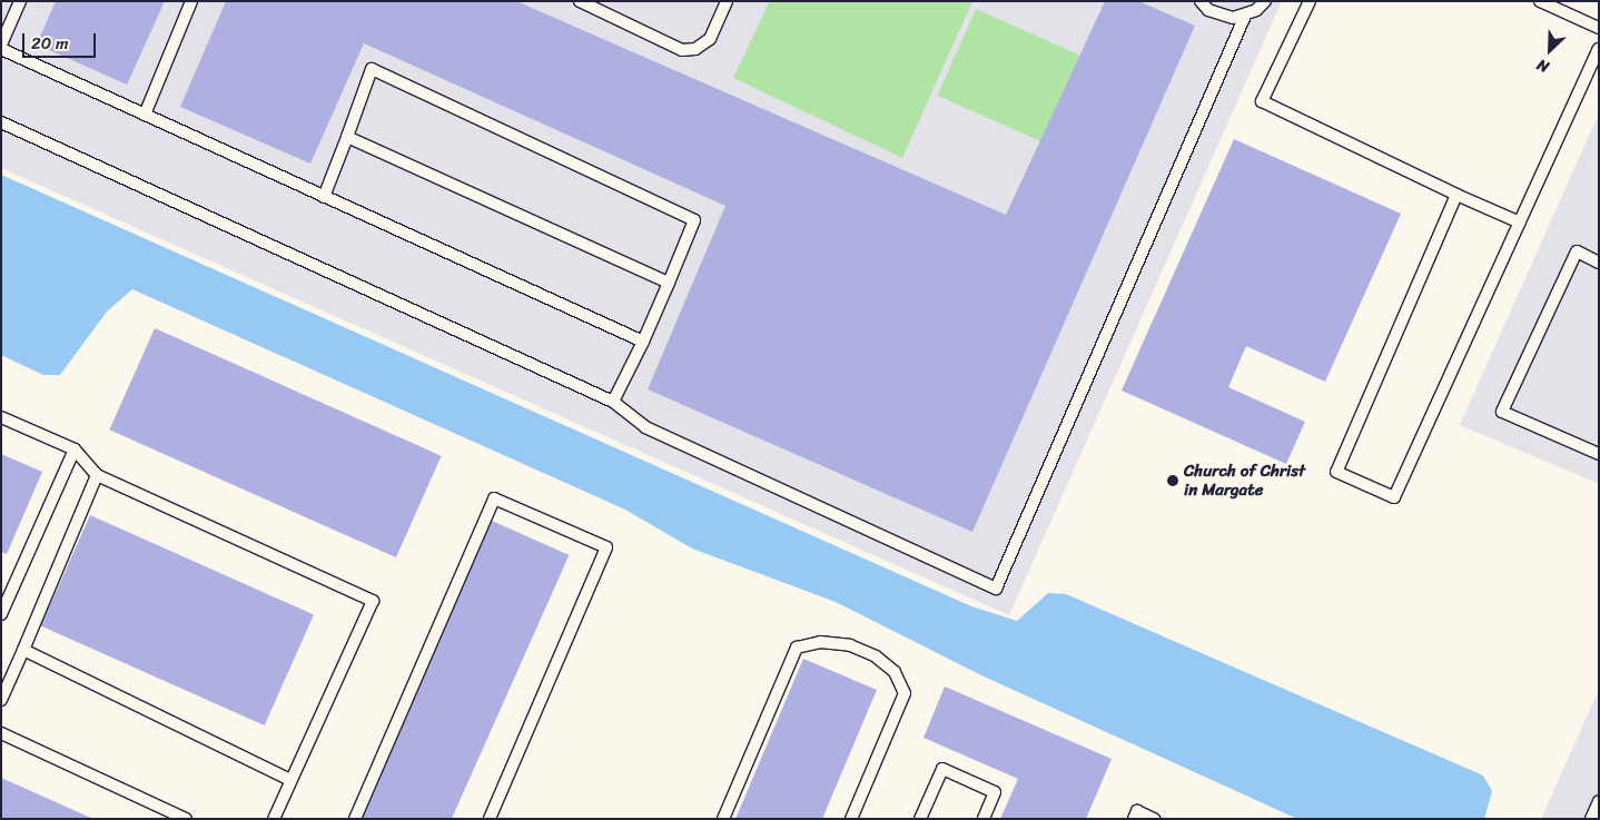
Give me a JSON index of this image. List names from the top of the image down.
{
  "places": ["Church of Christ in Margate"],
  "scale_bar": "20 m",
  "north": "bottom left"
}
